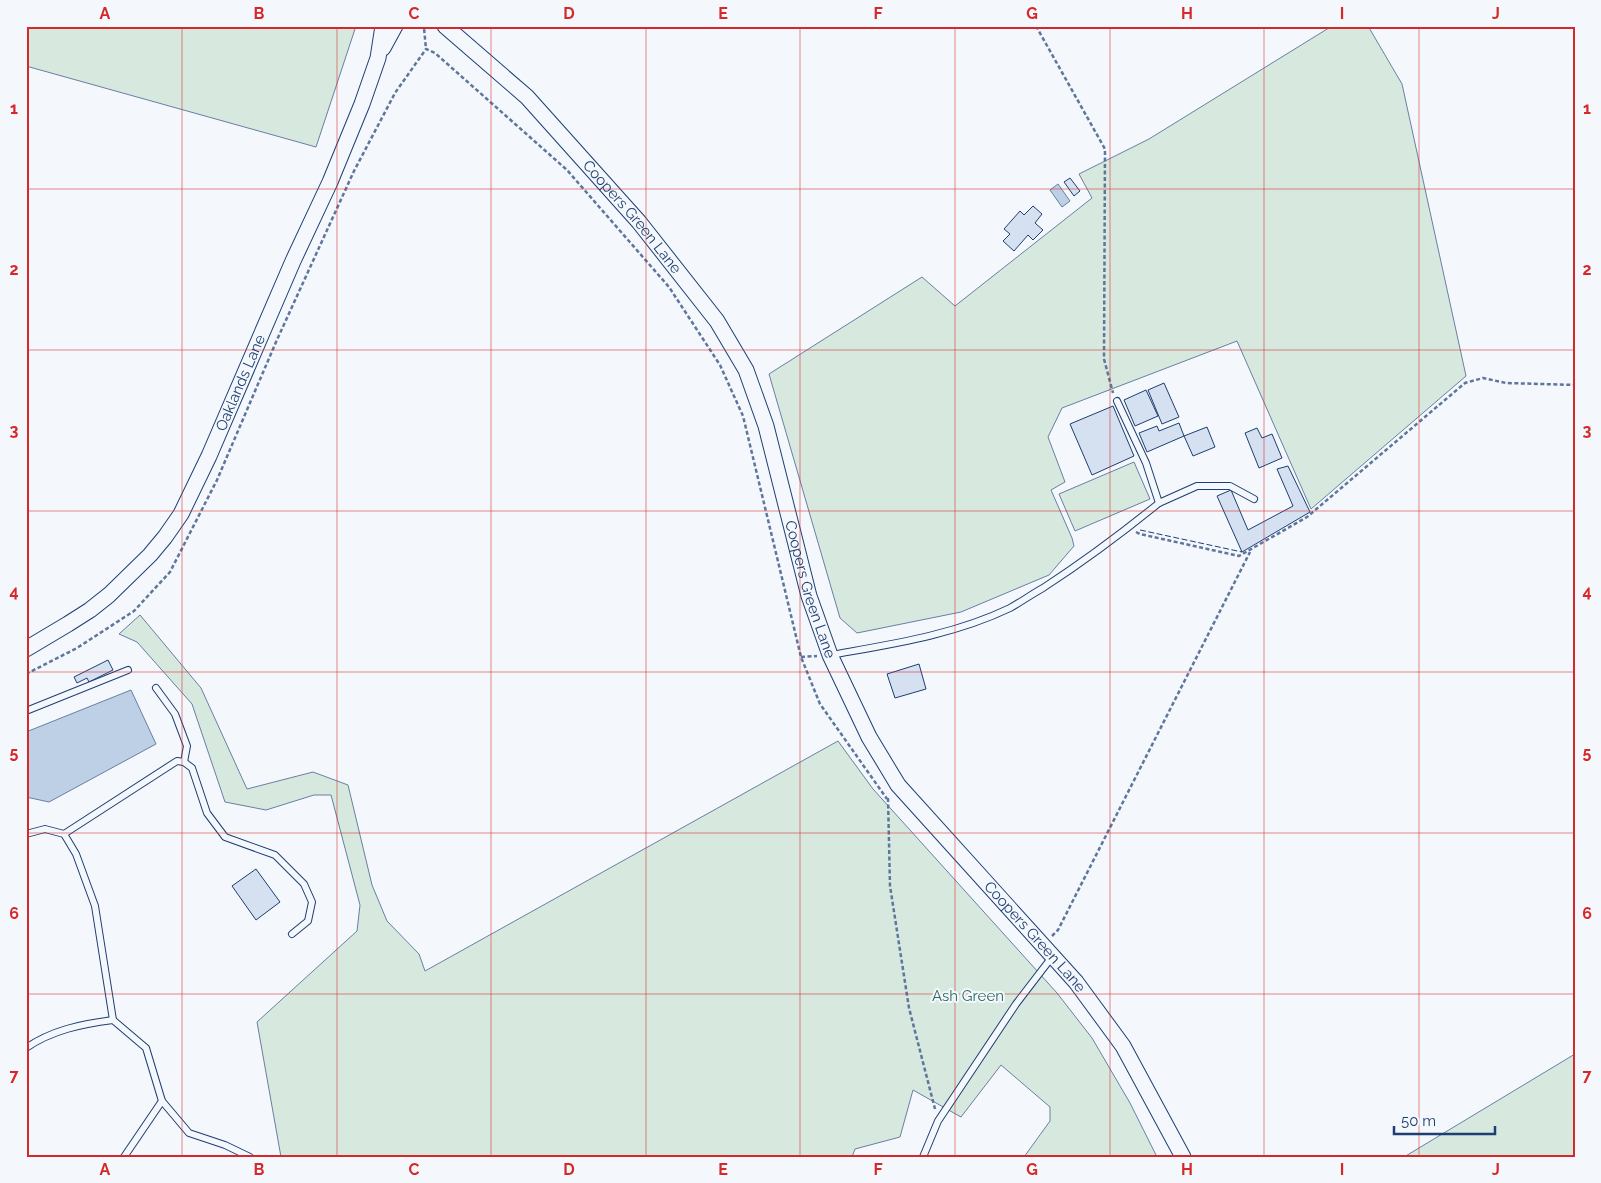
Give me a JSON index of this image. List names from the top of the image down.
{
  "streets": {
    "street": ["Coopers Green Lane", "Oaklands Lane"]
  },
  "parks": ["Ash Green"],
  "scale_bar": "50 m",
  "grid": {
    "columns": [
      "A",
      "B",
      "C",
      "D",
      "E",
      "F",
      "G",
      "H",
      "I",
      "J"
    ],
    "rows": [
      "1",
      "2",
      "3",
      "4",
      "5",
      "6",
      "7"
    ]
  }
}
